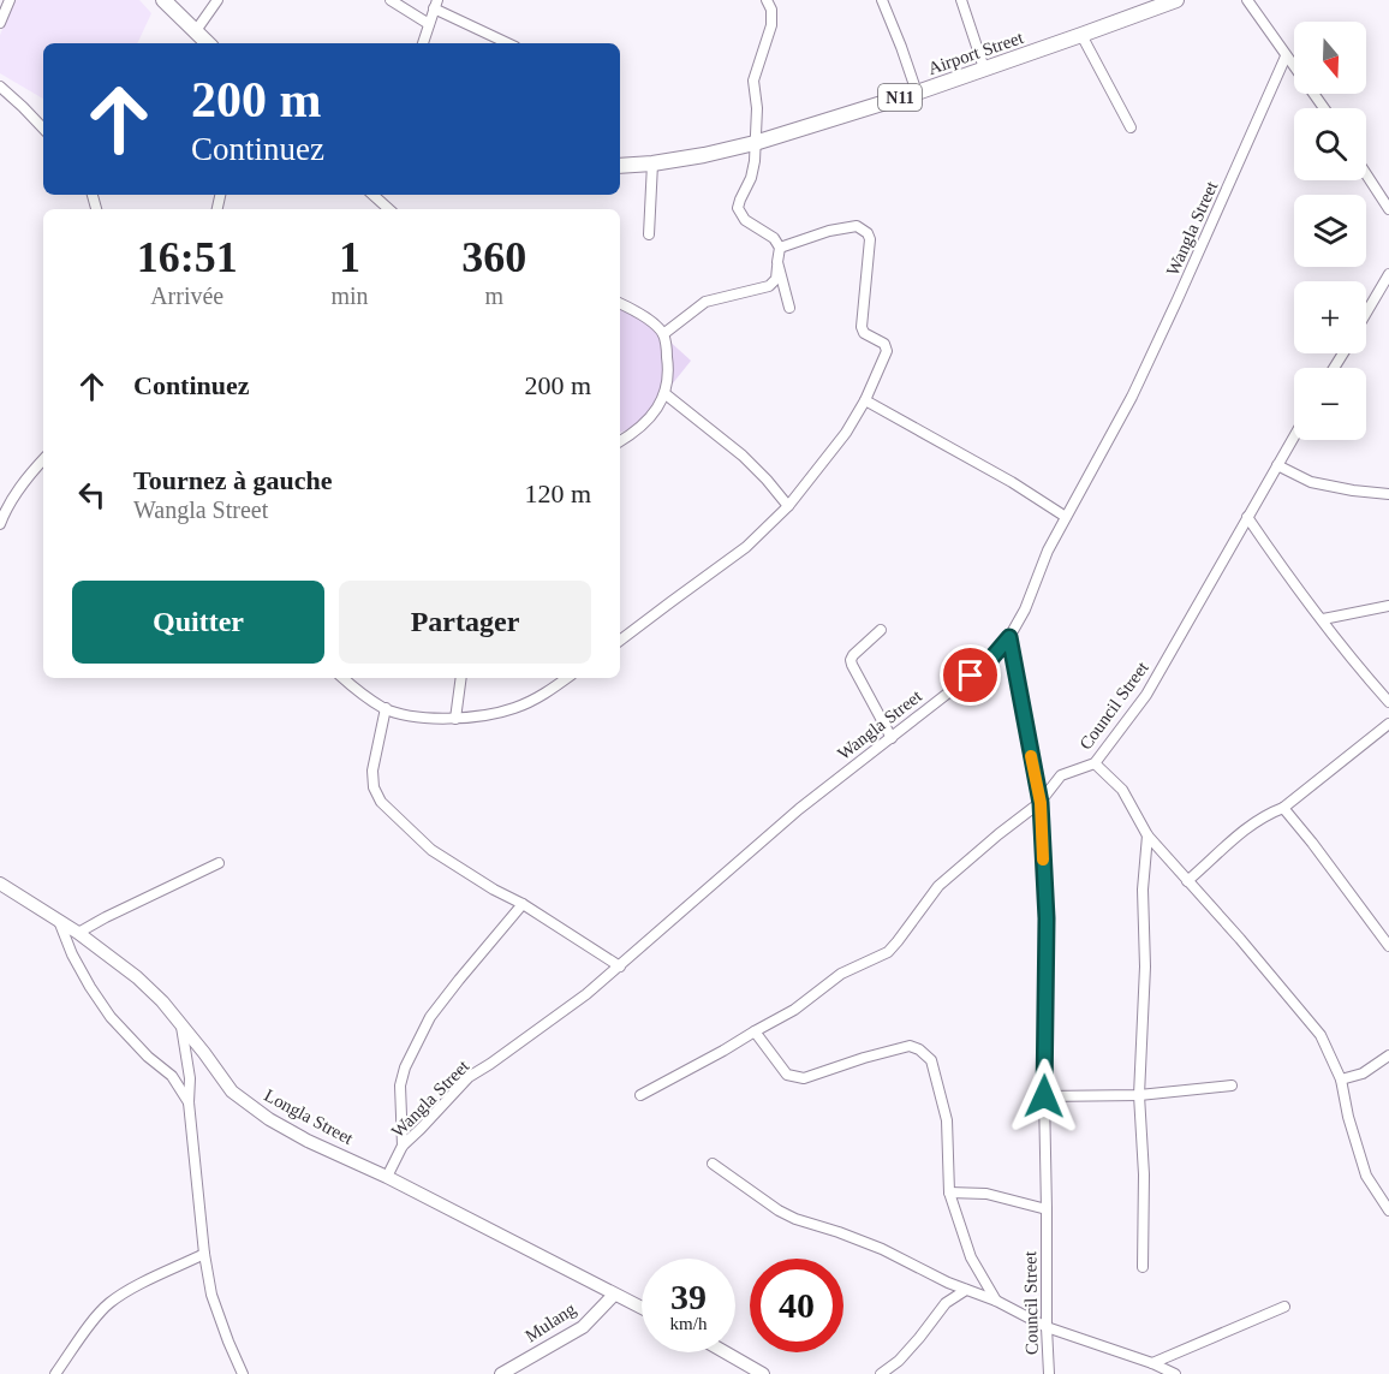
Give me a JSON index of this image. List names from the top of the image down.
{
  "streets": {
    "highway": ["Airport Street", "N11"],
    "main road": ["Longla Street", "Mulang"],
    "street": ["Wangla Street", "Council Street"]
  },
  "crossings": [
    ["Wangla Street", "Longla Street"],
    ["Longla Street", "Mulang"]
  ],
  "north": "bottom",
  "page": {
    "map_buttons": ["+", "−"],
    "turn": ["200 m", "Continuez"],
    "eta": [
      "16:51",
      "Arrivée",
      "1",
      "min",
      "360",
      "m"
    ],
    "list": [
      {
        "name": "Continuez",
        "value": "200 m"
      },
      {
        "name": "Tournez à gauche",
        "note": "Wangla Street",
        "value": "120 m"
      }
    ],
    "buttons": ["Quitter", "Partager"],
    "speed": "39 km/h",
    "limit": "40"
  }
}
